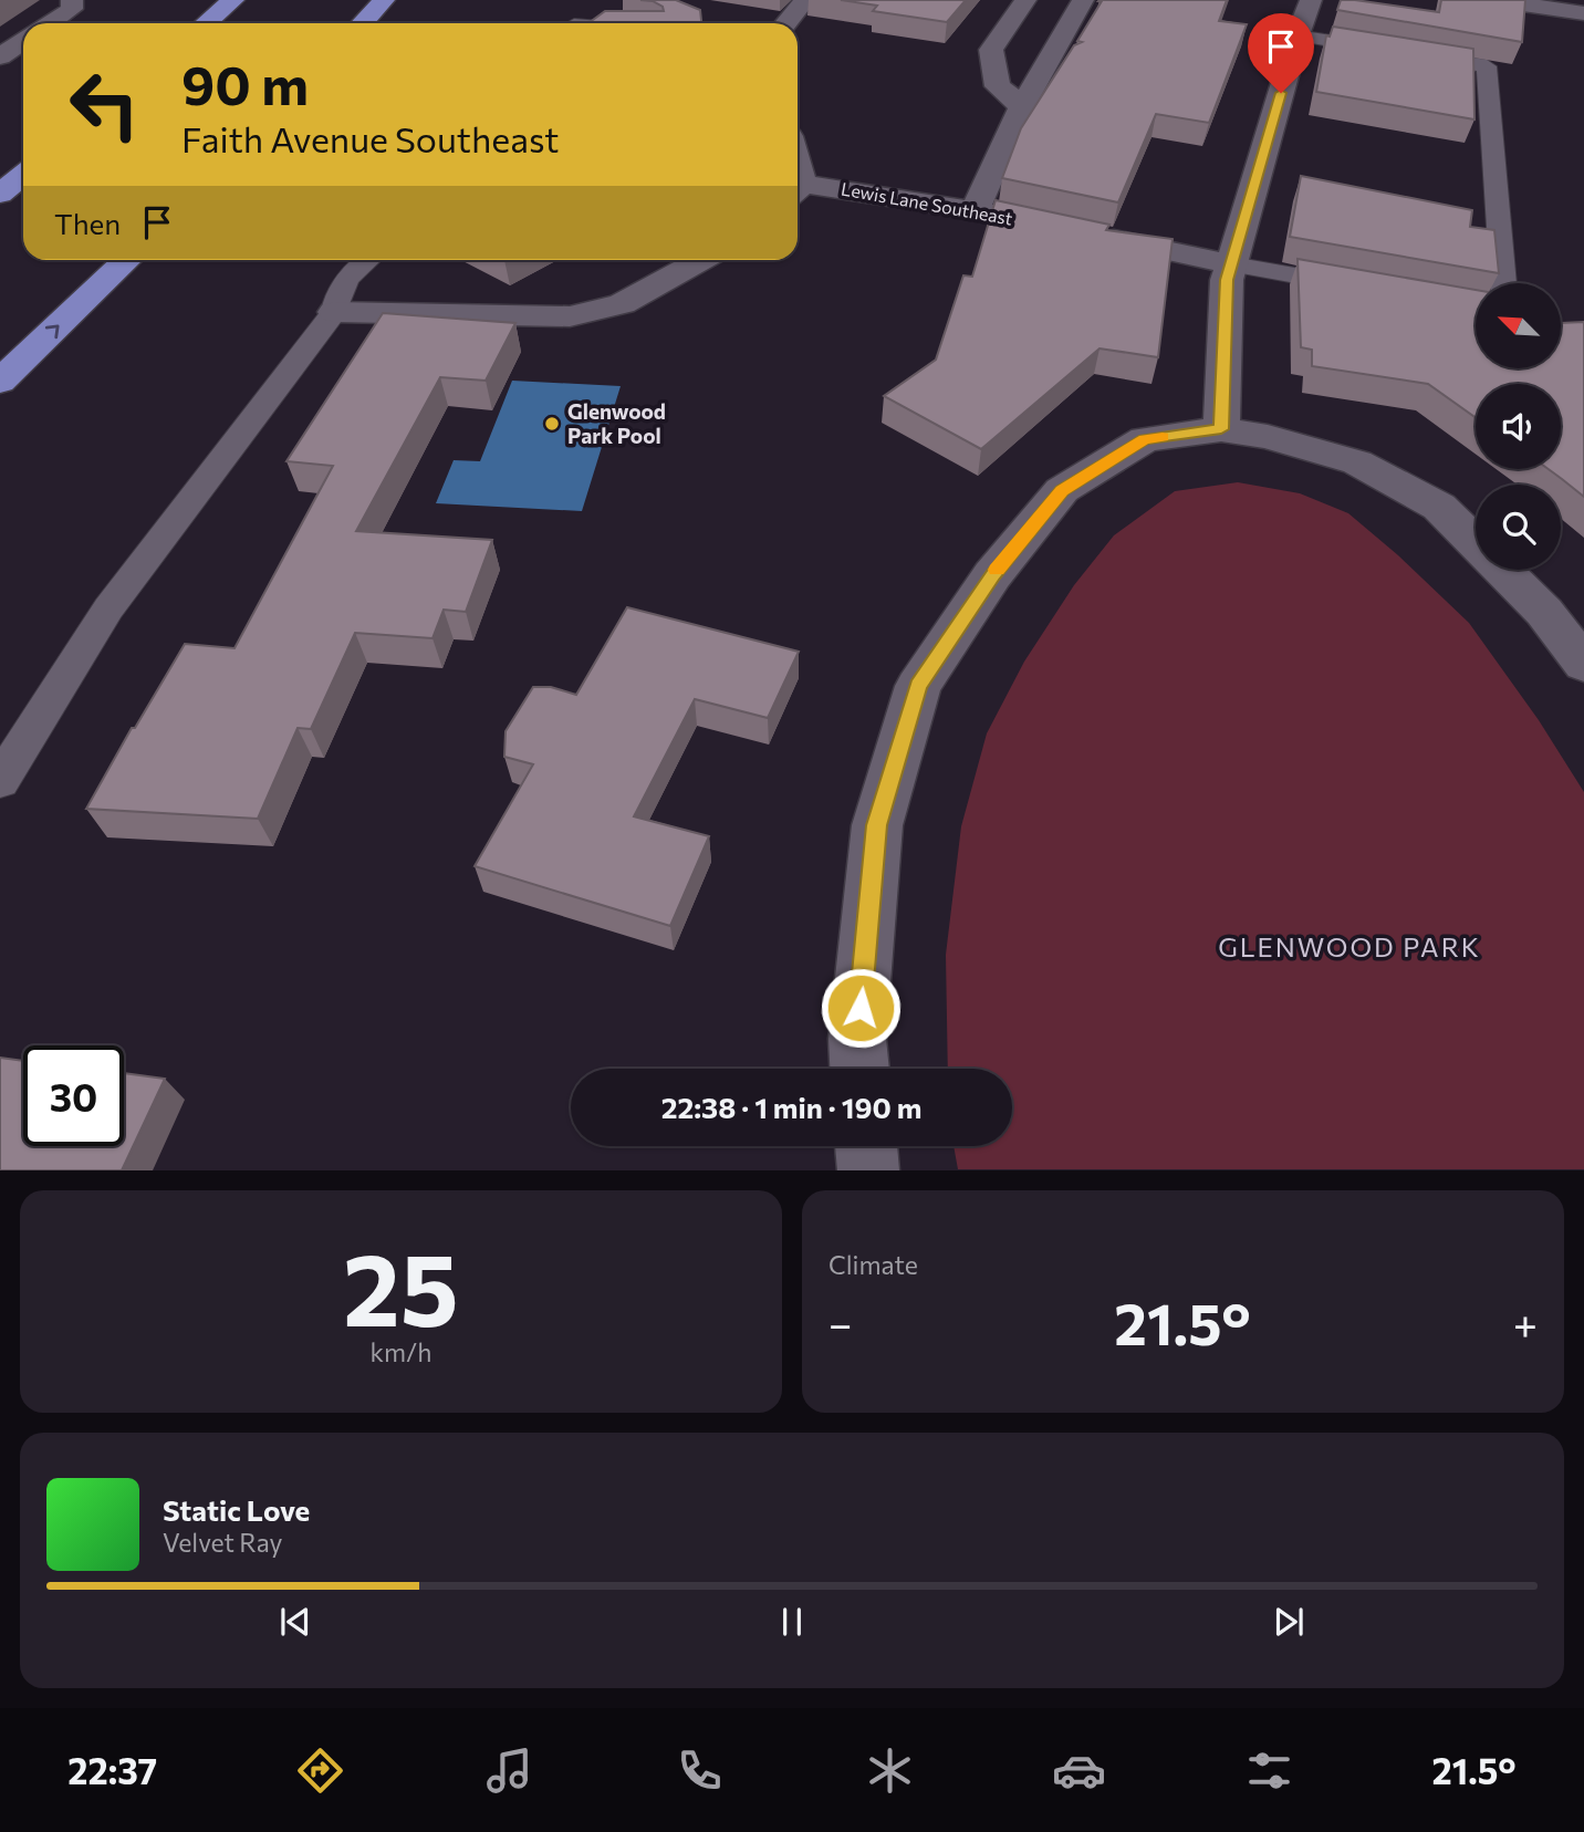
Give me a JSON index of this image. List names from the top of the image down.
{
  "streets": {
    "street": ["Lewis Lane Southeast"]
  },
  "districts": ["GLENWOOD PARK"],
  "places": ["Glenwood Park Pool"],
  "north": "top left",
  "page": {
    "turn": ["90 m", "Faith Avenue Southeast"],
    "then": "Then",
    "limit": "30",
    "trip": "22:38 · 1 min · 190 m",
    "tile": [
      ["25", "km/h"],
      "Climate"
    ],
    "heat": ["−", "21.5°", "+"],
    "song": ["Static Love", "Velvet Ray"],
    "tabs": ["22:37", "21.5°"]
  }
}
